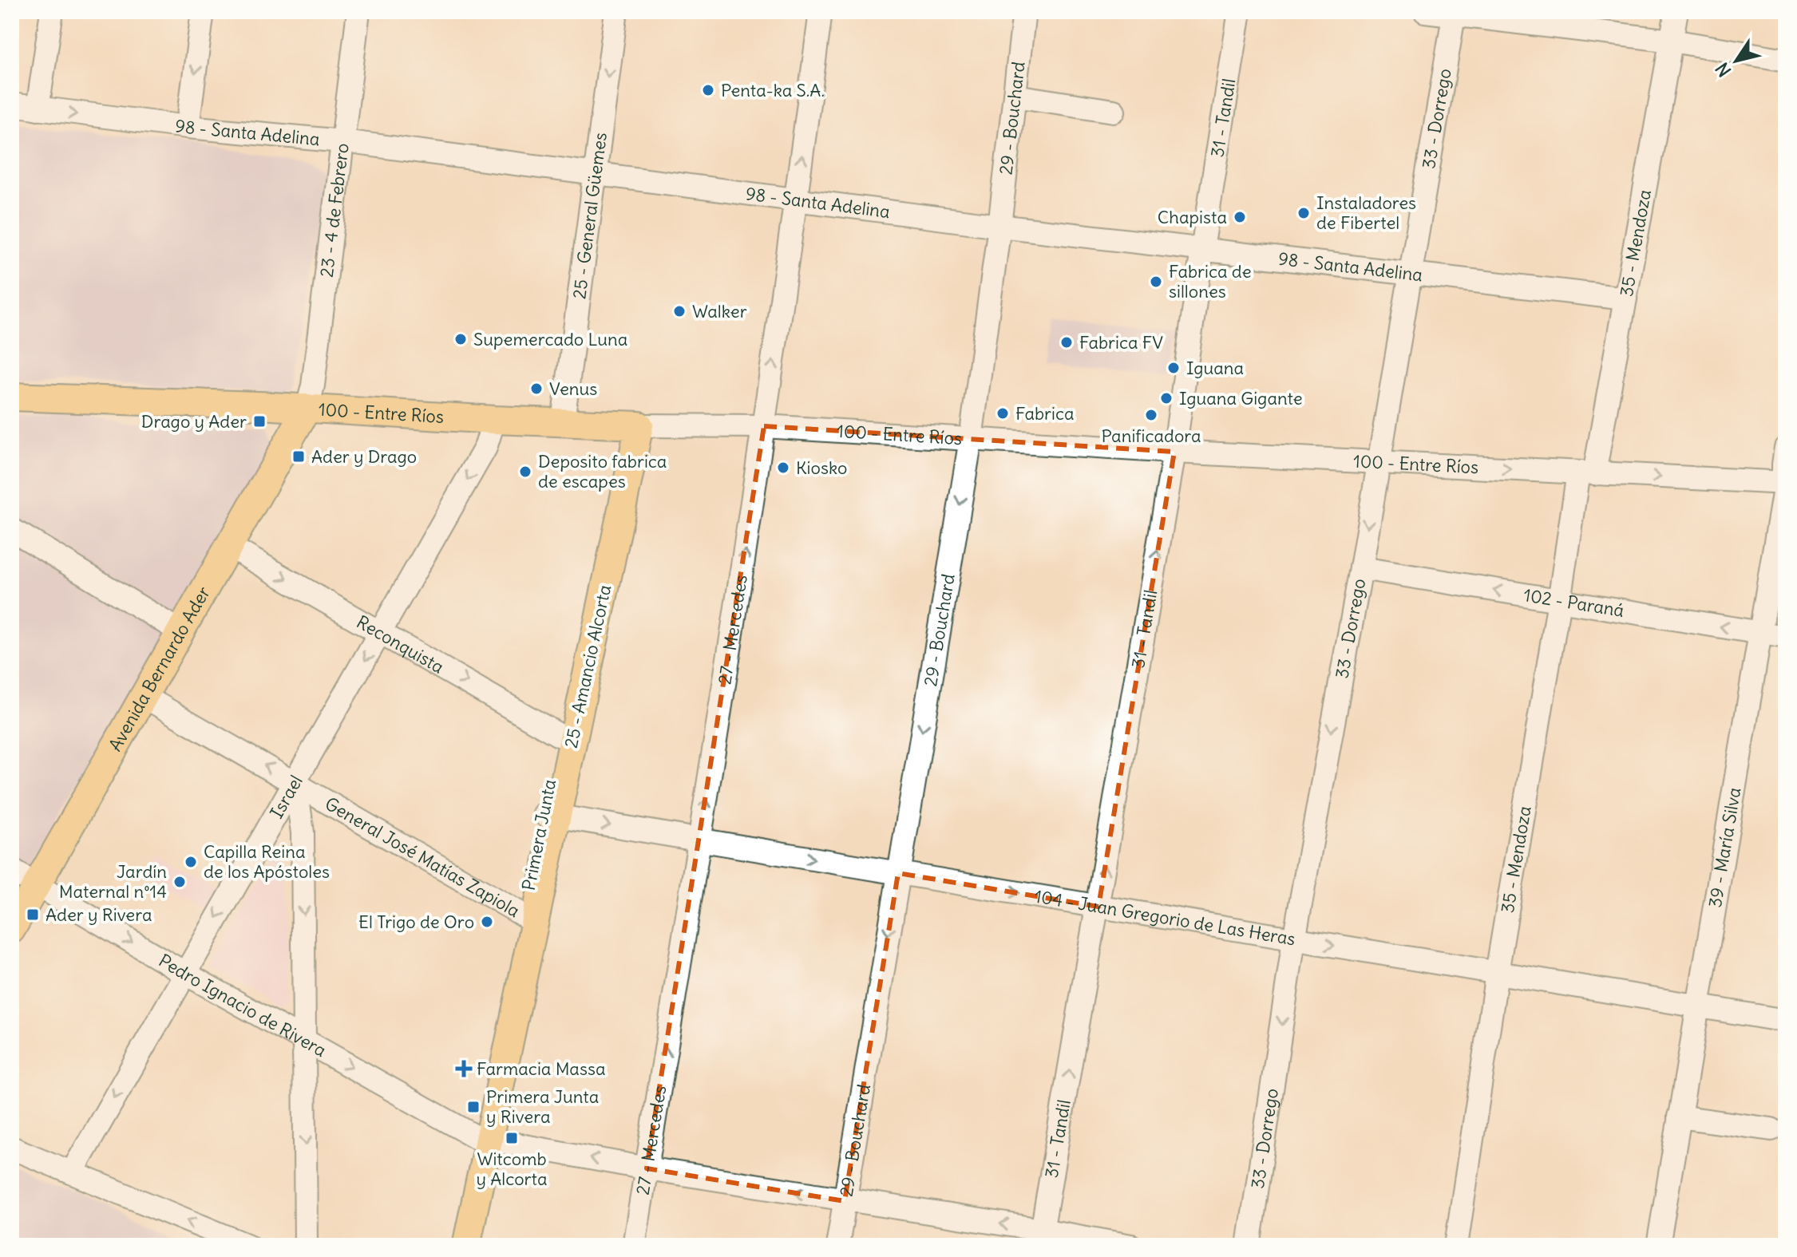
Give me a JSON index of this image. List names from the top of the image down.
{
  "streets": {
    "main road": ["100 - Entre Ríos", "Avenida Bernardo Ader", "Primera Junta"],
    "street": [
      "29 - Bouchard",
      "31 - Tandil",
      "33 - Dorrego",
      "98 - Santa Adelina",
      "23 - 4 de Febrero",
      "25 - General Güemes",
      "35 - Mendoza",
      "102 - Paraná",
      "27 - Mercedes",
      "Reconquista",
      "Israel",
      "39 - María Silva",
      "General José Matías Zapiola",
      "104 - Juan Gregorio de Las Heras",
      "Pedro Ignacio de Rivera"
    ]
  },
  "crossings": [
    ["29 - Bouchard", "98 - Santa Adelina"],
    ["29 - Bouchard", "100 - Entre Ríos"],
    ["29 - Bouchard", "104 - Juan Gregorio de Las Heras"],
    ["29 - Bouchard", "Pedro Ignacio de Rivera"],
    ["31 - Tandil", "98 - Santa Adelina"],
    ["31 - Tandil", "100 - Entre Ríos"],
    ["31 - Tandil", "104 - Juan Gregorio de Las Heras"],
    ["31 - Tandil", "Pedro Ignacio de Rivera"],
    ["33 - Dorrego", "98 - Santa Adelina"],
    ["33 - Dorrego", "100 - Entre Ríos"],
    ["33 - Dorrego", "102 - Paraná"],
    ["33 - Dorrego", "104 - Juan Gregorio de Las Heras"],
    ["98 - Santa Adelina", "23 - 4 de Febrero"],
    ["98 - Santa Adelina", "25 - General Güemes"],
    ["98 - Santa Adelina", "35 - Mendoza"],
    ["98 - Santa Adelina", "27 - Mercedes"],
    ["23 - 4 de Febrero", "100 - Entre Ríos"],
    ["23 - 4 de Febrero", "Avenida Bernardo Ader"],
    ["25 - General Güemes", "100 - Entre Ríos"],
    ["35 - Mendoza", "100 - Entre Ríos"],
    ["35 - Mendoza", "102 - Paraná"],
    ["35 - Mendoza", "104 - Juan Gregorio de Las Heras"],
    ["100 - Entre Ríos", "27 - Mercedes"],
    ["100 - Entre Ríos", "Avenida Bernardo Ader"],
    ["100 - Entre Ríos", "Israel"],
    ["100 - Entre Ríos", "Primera Junta"],
    ["100 - Entre Ríos", "39 - María Silva"],
    ["102 - Paraná", "39 - María Silva"],
    ["27 - Mercedes", "104 - Juan Gregorio de Las Heras"],
    ["27 - Mercedes", "Pedro Ignacio de Rivera"],
    ["Reconquista", "Avenida Bernardo Ader"],
    ["Reconquista", "Israel"],
    ["Reconquista", "Primera Junta"],
    ["Avenida Bernardo Ader", "General José Matías Zapiola"],
    ["Avenida Bernardo Ader", "Pedro Ignacio de Rivera"],
    ["Israel", "General José Matías Zapiola"],
    ["Israel", "Pedro Ignacio de Rivera"],
    ["Primera Junta", "General José Matías Zapiola"],
    ["Primera Junta", "104 - Juan Gregorio de Las Heras"],
    ["Primera Junta", "Pedro Ignacio de Rivera"],
    ["39 - María Silva", "104 - Juan Gregorio de Las Heras"]
  ],
  "one_way": [
    "29 - Bouchard",
    "31 - Tandil",
    "33 - Dorrego",
    "25 - General Güemes",
    "102 - Paraná",
    "27 - Mercedes",
    "Reconquista",
    "Israel",
    "General José Matías Zapiola",
    "104 - Juan Gregorio de Las Heras"
  ],
  "places": {
    "other": [
      "Penta-ka S.A.",
      "Instaladores de Fibertel",
      "Chapista",
      "Fabrica de sillones",
      "Walker",
      "Supemercado Luna",
      "Fabrica FV",
      "Iguana",
      "Venus",
      "Iguana Gigante",
      "Fabrica",
      "Panificadora",
      "Kiosko",
      "Deposito fabrica de escapes",
      "Capilla Reina de los Apóstoles",
      "Jardín Maternal n°14",
      "El Trigo de Oro"
    ],
    "transit": [
      "Drago y Ader",
      "Ader y Drago",
      "Ader y Rivera",
      "Primera Junta y Rivera",
      "Witcomb y Alcorta"
    ],
    "health": ["Farmacia Massa"]
  },
  "north": "bottom left"
}
